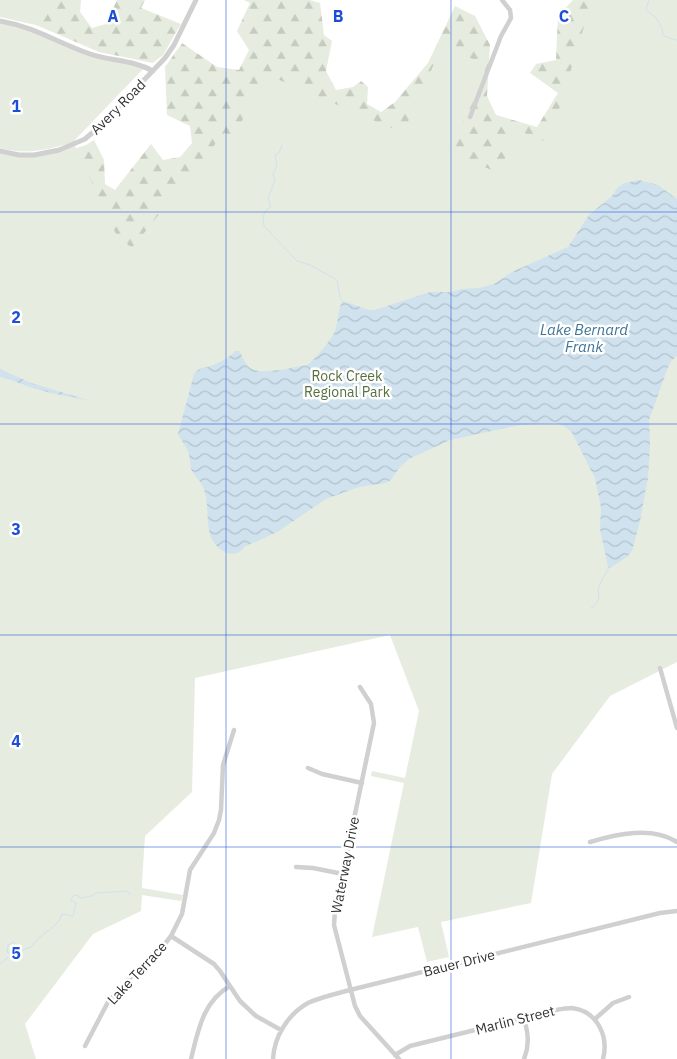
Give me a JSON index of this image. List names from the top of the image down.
{
  "streets": {
    "street": [
      "Avery Road",
      "Waterway Drive",
      "Bauer Drive",
      "Lake Terrace",
      "Marlin Street"
    ]
  },
  "crossings": [
    ["Waterway Drive", "Bauer Drive"],
    ["Waterway Drive", "Marlin Street"]
  ],
  "water": ["Lake Bernard Frank"],
  "parks": ["Rock Creek Regional Park"],
  "grid": {
    "columns": ["A", "B", "C"],
    "rows": [
      "1",
      "2",
      "3",
      "4",
      "5"
    ]
  }
}
